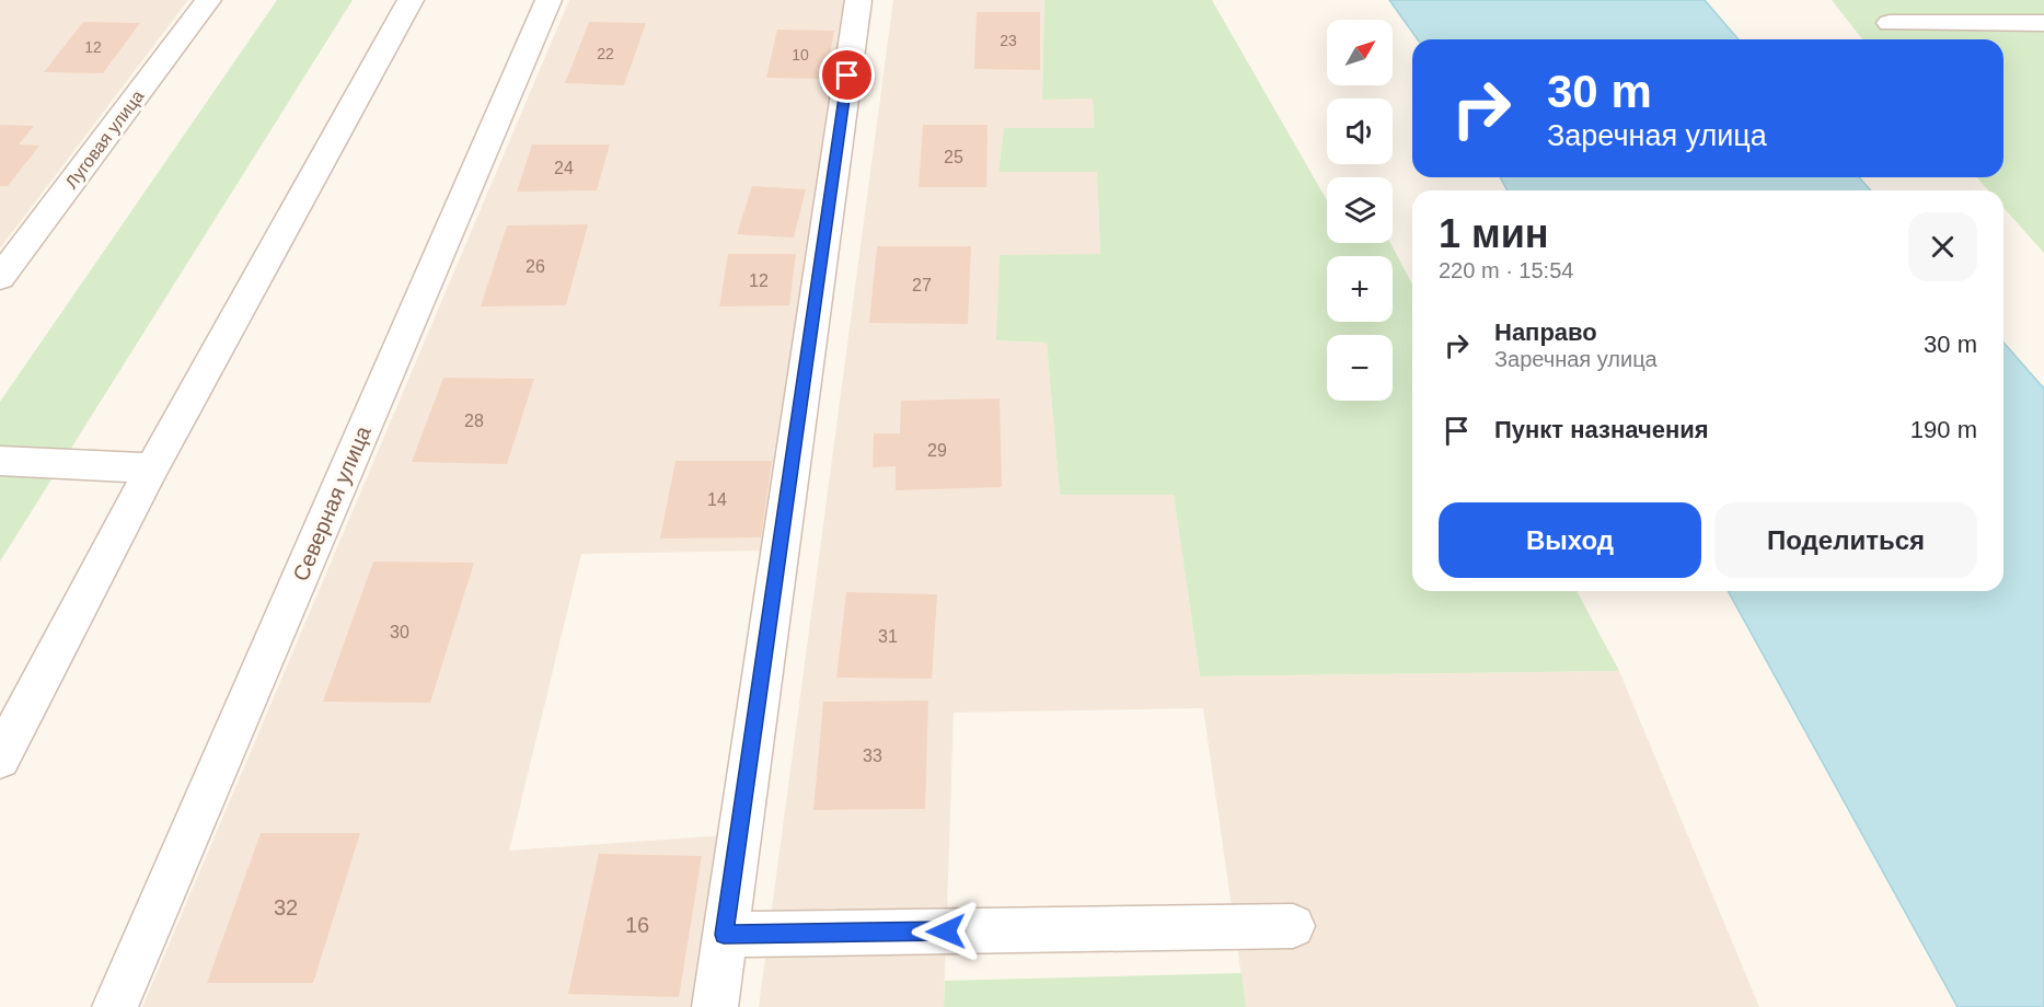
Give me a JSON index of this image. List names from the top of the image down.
{
  "streets": {
    "street": ["Луговая улица", "Северная улица"]
  },
  "house_numbers": [
    "23",
    "12",
    "22",
    "10",
    "25",
    "24",
    "26",
    "12",
    "27",
    "28",
    "29",
    "14",
    "30",
    "31",
    "33",
    "32",
    "16"
  ],
  "north": "top right",
  "page": {
    "map_buttons": ["+", "−"],
    "turn": ["30 m", "Заречная улица"],
    "heading": ["1 мин", "220 m · 15:54"],
    "list": [
      {
        "name": "Направо",
        "note": "Заречная улица",
        "value": "30 m"
      },
      {
        "name": "Пункт назначения",
        "value": "190 m"
      }
    ],
    "buttons": ["Выход", "Поделиться"]
  }
}
